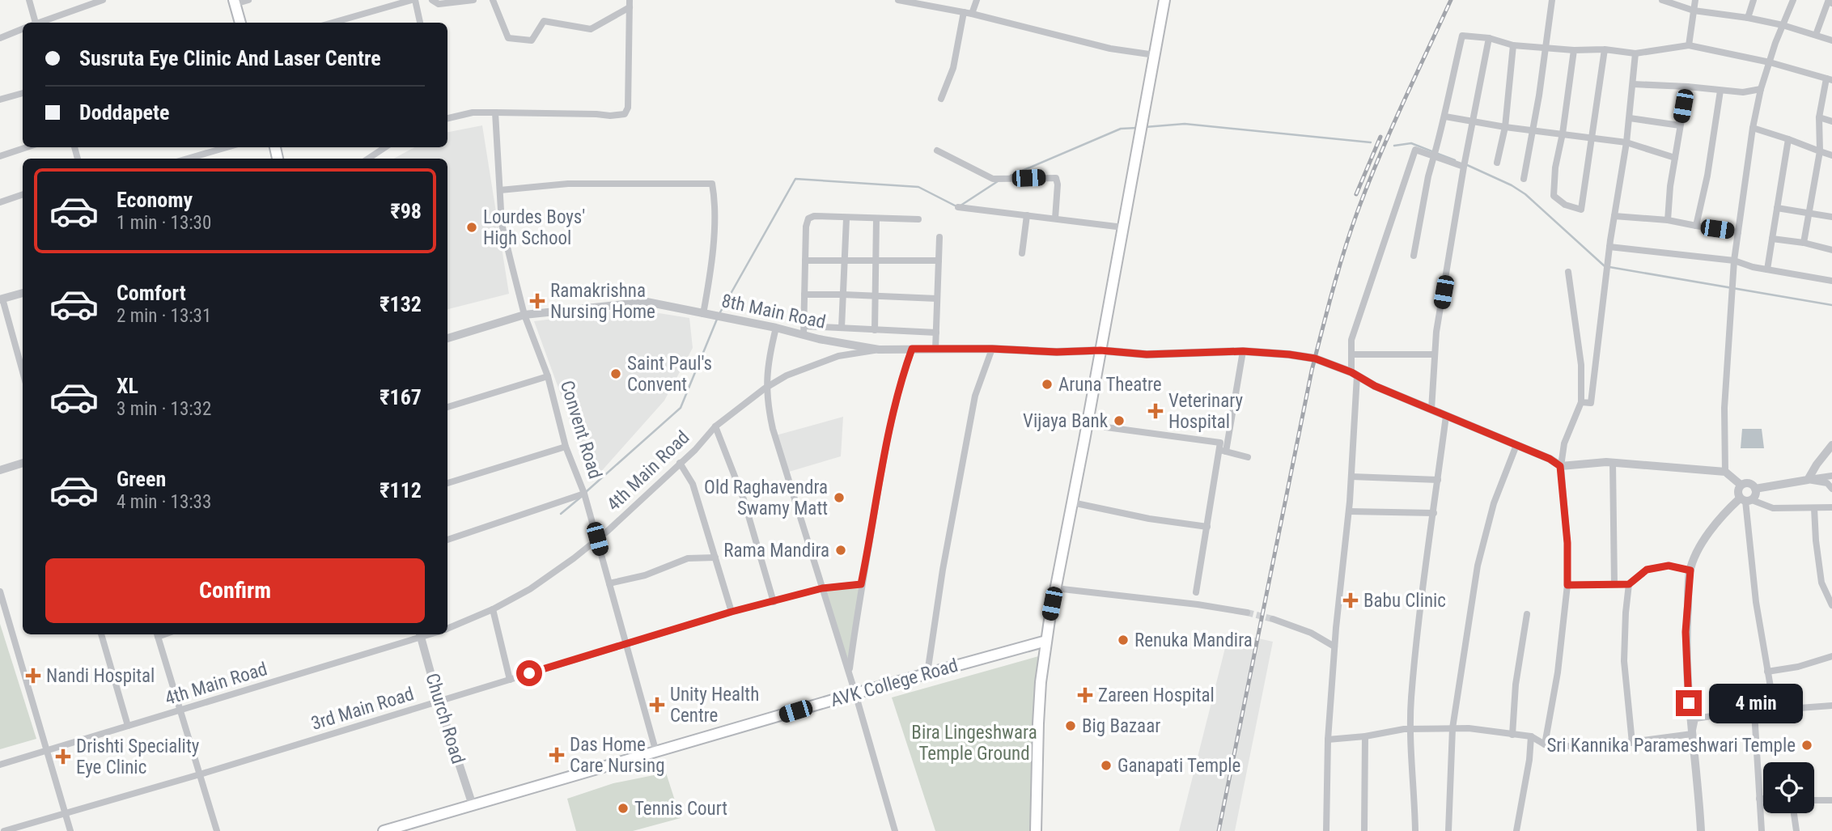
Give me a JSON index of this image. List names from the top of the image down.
{
  "streets": {
    "main road": ["AVK College Road"],
    "street": [
      "8th Main Road",
      "Convent Road",
      "4th Main Road",
      "3rd Main Road",
      "Church Road"
    ]
  },
  "crossings": [
    ["8th Main Road", "Convent Road"],
    ["8th Main Road", "4th Main Road"],
    ["Convent Road", "4th Main Road"],
    ["Convent Road", "AVK College Road"],
    ["Convent Road", "3rd Main Road"],
    ["4th Main Road", "Church Road"],
    ["AVK College Road", "Church Road"],
    ["3rd Main Road", "Church Road"]
  ],
  "parks": ["Bira Lingeshwara Temple Ground"],
  "places": {
    "other": [
      "Lourdes Boys' High School",
      "Saint Paul's Convent",
      "Aruna Theatre",
      "Vijaya Bank",
      "Old Raghavendra Swamy Matt",
      "Rama Mandira",
      "Renuka Mandira",
      "Big Bazaar",
      "Sri Kannika Parameshwari Temple",
      "Ganapati Temple",
      "Tennis Court"
    ],
    "health": [
      "Ramakrishna Nursing Home",
      "Veterinary Hospital",
      "Babu Clinic",
      "Nandi Hospital",
      "Zareen Hospital",
      "Unity Health Centre",
      "Das Home Care Nursing",
      "Drishti Speciality Eye Clinic"
    ]
  },
  "page": {
    "banner": ["Susruta Eye Clinic And Laser Centre", "Doddapete"],
    "list": [
      {
        "name": "Economy",
        "note": "1 min · 13:30",
        "value": "₹98"
      },
      {
        "name": "Comfort",
        "note": "2 min · 13:31",
        "value": "₹132"
      },
      {
        "name": "XL",
        "note": "3 min · 13:32",
        "value": "₹167"
      },
      {
        "name": "Green",
        "note": "4 min · 13:33",
        "value": "₹112"
      }
    ],
    "buttons": "Confirm",
    "bubble": "4 min"
  }
}
